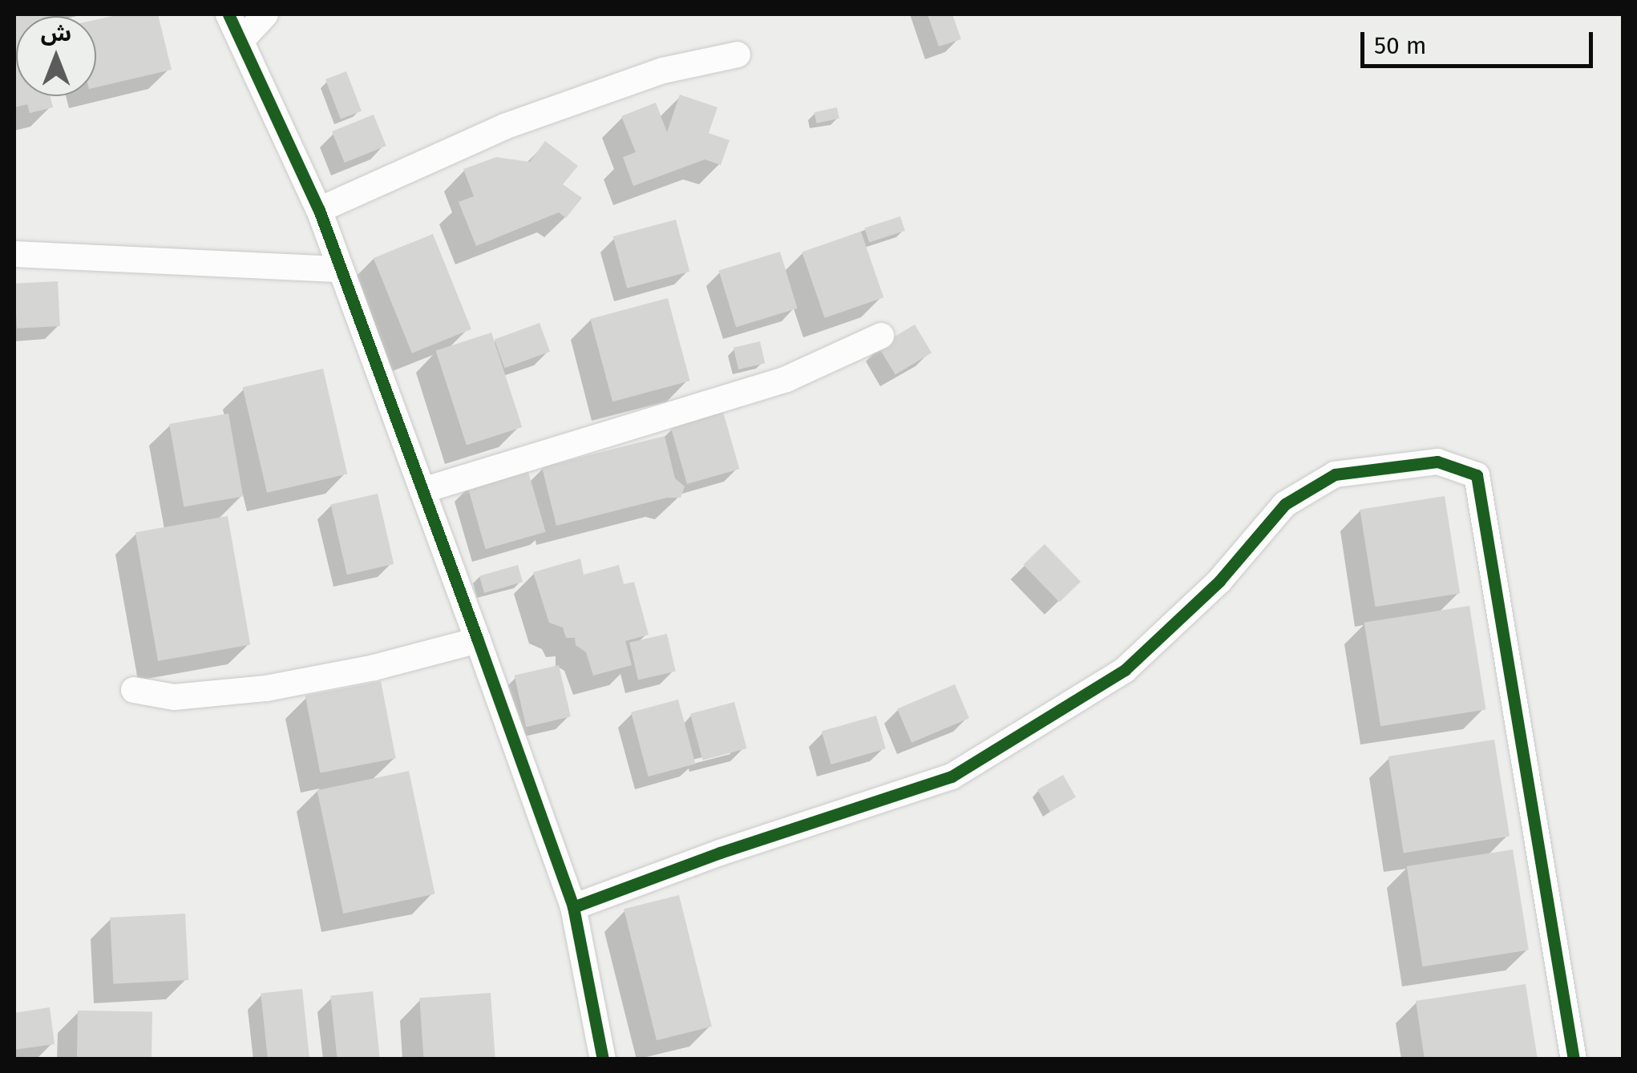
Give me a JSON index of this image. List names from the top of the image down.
{
  "scale_bar": "50 m",
  "north": "top"
}
